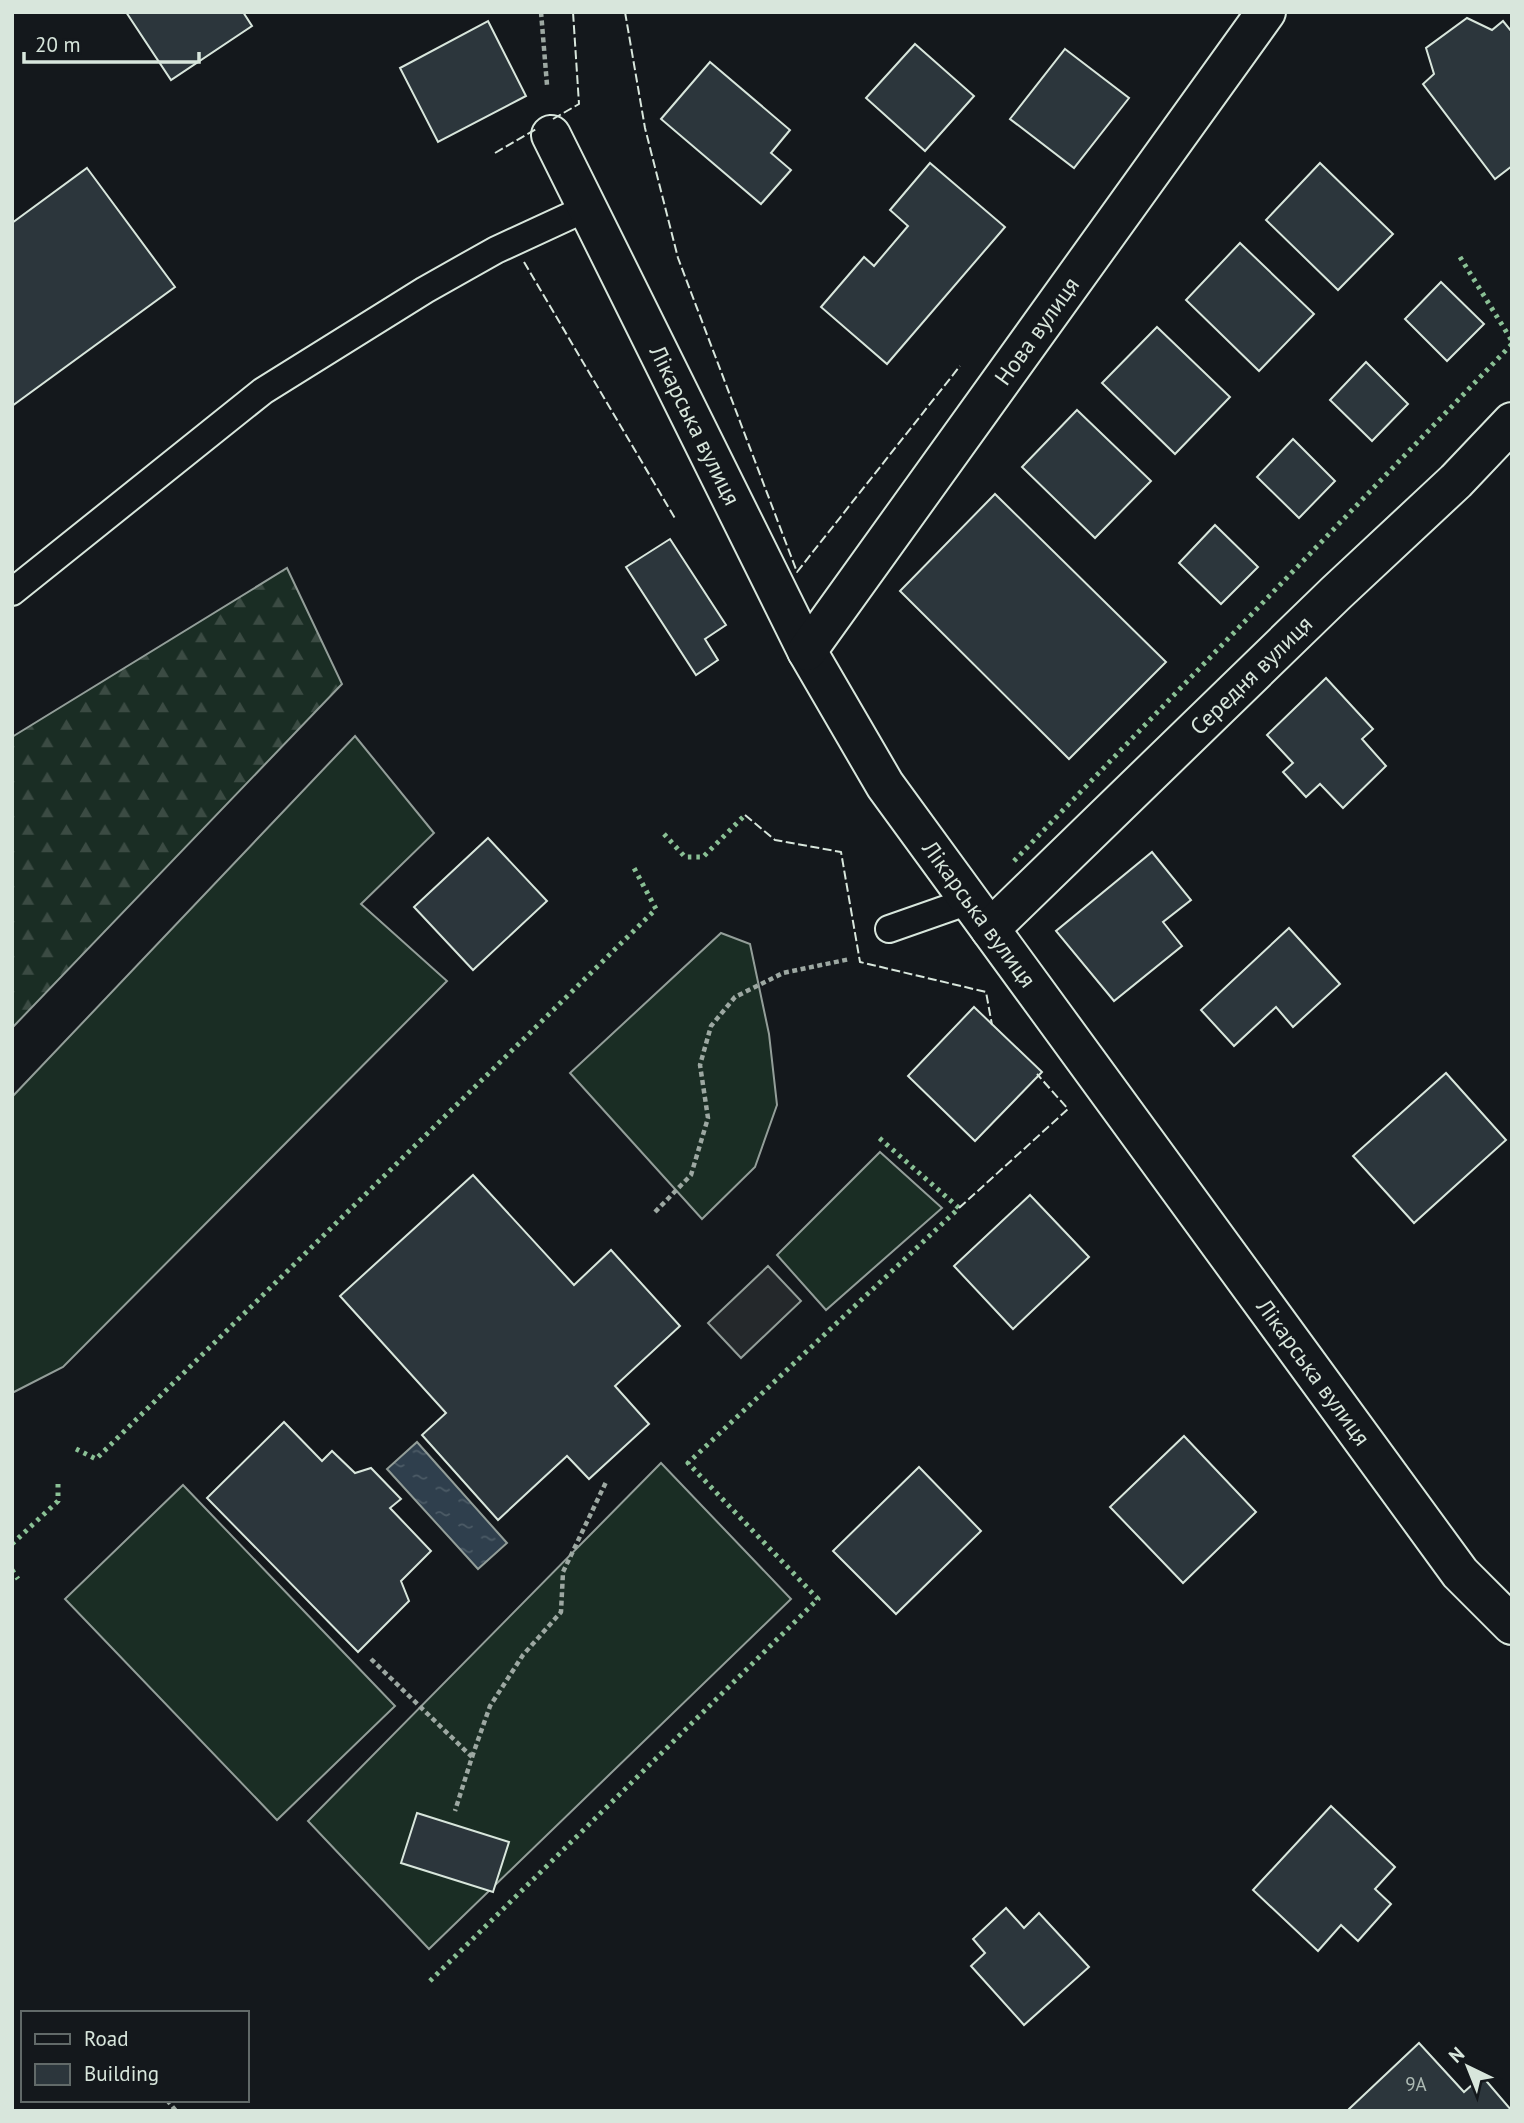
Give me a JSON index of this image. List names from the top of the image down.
{
  "streets": {
    "street": ["Нова вулиця", "Лікарська вулиця", "Середня вулиця"]
  },
  "crossings": [
    ["Нова вулиця", "Лікарська вулиця"],
    ["Лікарська вулиця", "Середня вулиця"]
  ],
  "house_numbers": ["9А"],
  "legend": ["Road", "Building"],
  "scale_bar": "20 m",
  "north": "top left"
}
